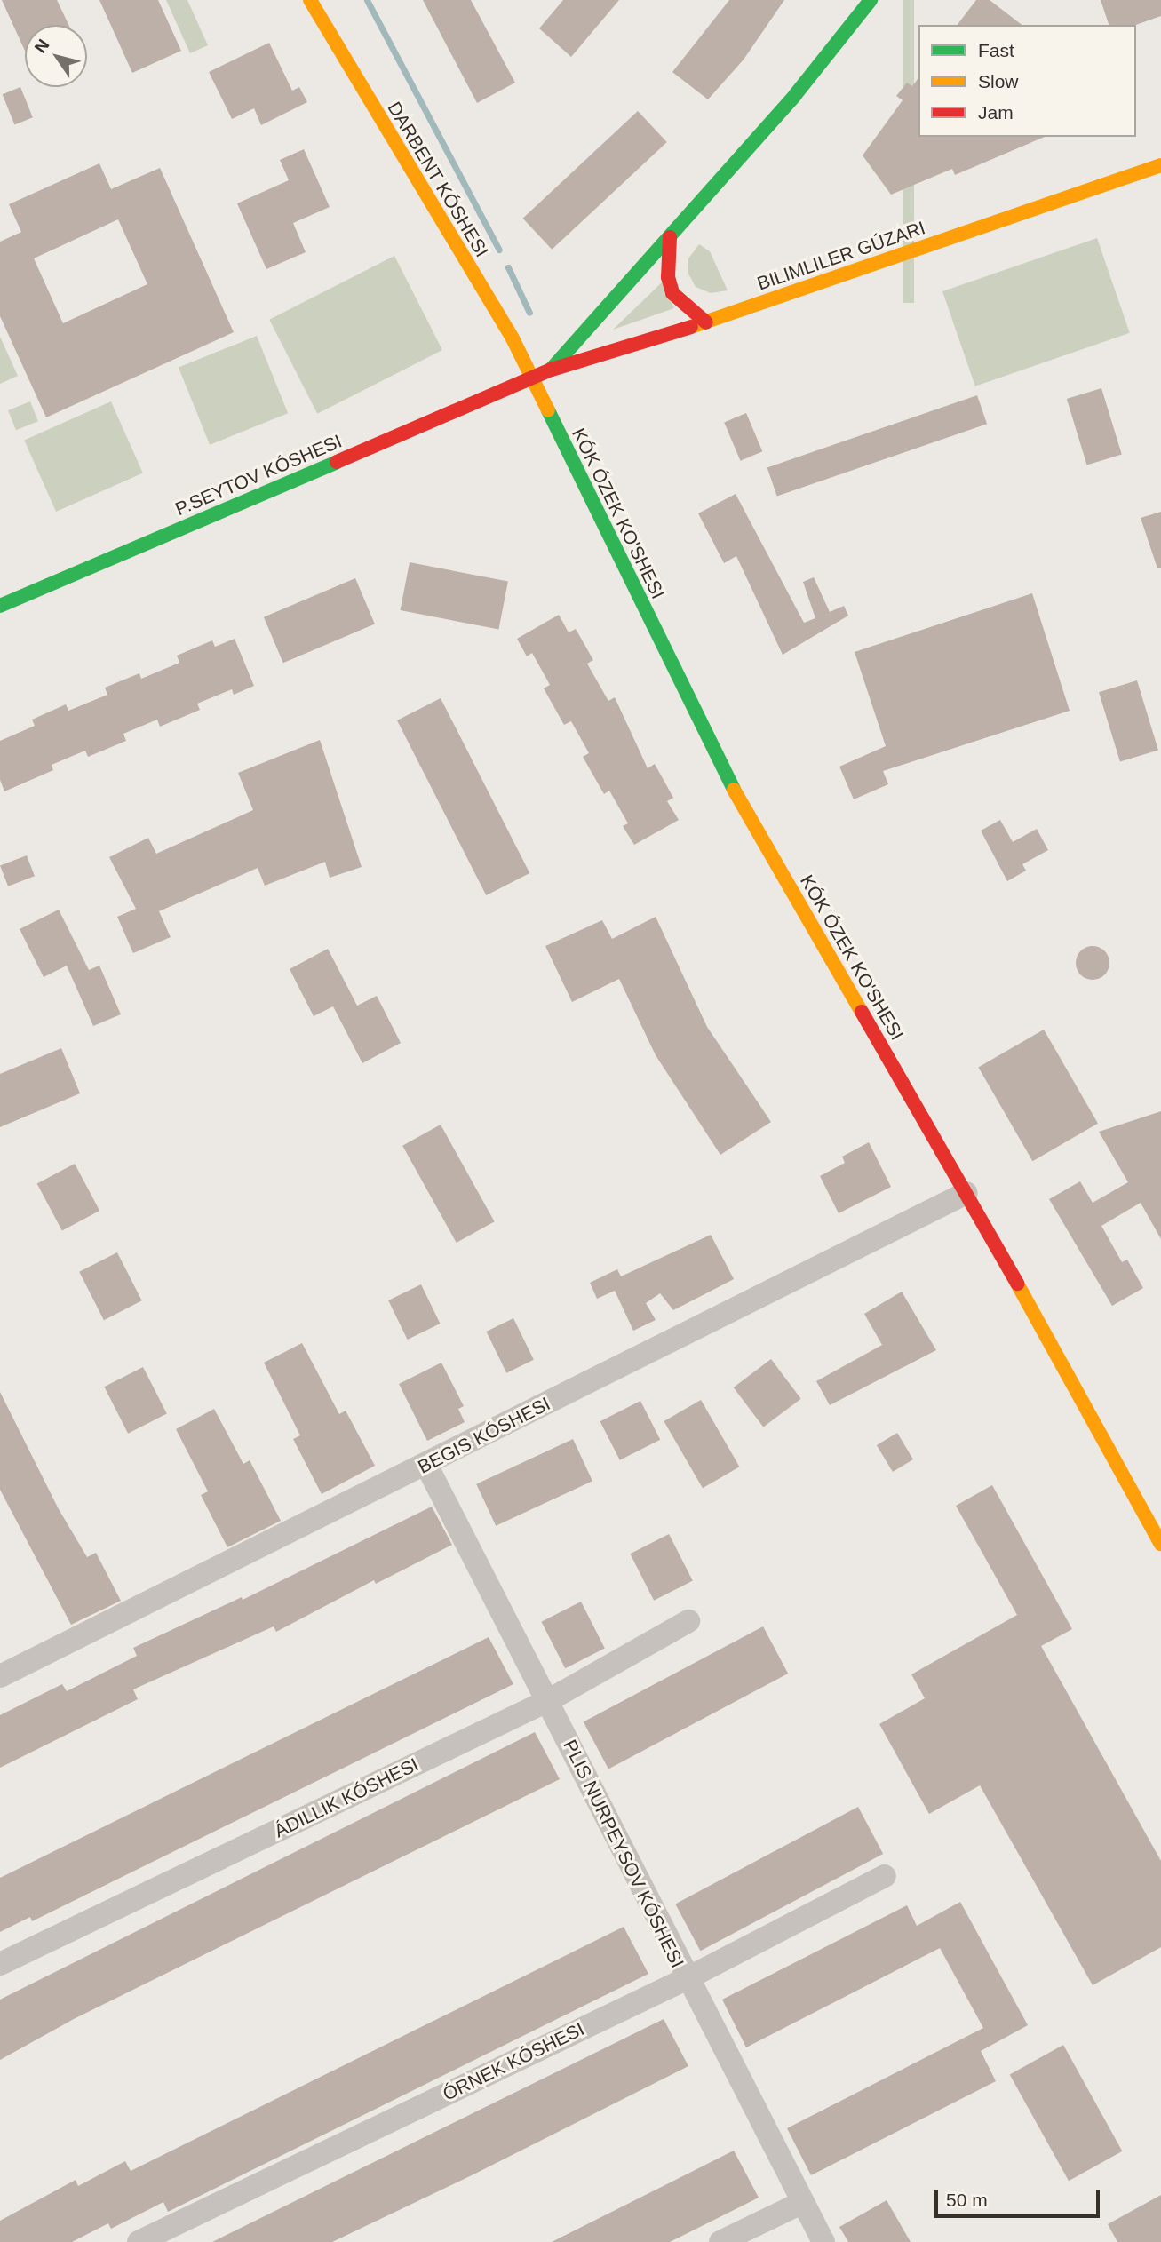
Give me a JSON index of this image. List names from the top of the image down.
{
  "streets": {
    "main road": ["DARBENT KÓSHESI", "P.SEYTOV KÓSHESI", "KÓK ÓZEK KO'SHESI"],
    "street": [
      "BEGIS KÓSHESI",
      "ÁDILLIK KÓSHESI",
      "PLIS NURPEYSOV KÓSHESI",
      "ÓRNEK KÓSHESI"
    ]
  },
  "crossings": [
    ["DARBENT KÓSHESI", "P.SEYTOV KÓSHESI"],
    ["DARBENT KÓSHESI", "KÓK ÓZEK KO'SHESI"],
    ["P.SEYTOV KÓSHESI", "KÓK ÓZEK KO'SHESI"],
    ["KÓK ÓZEK KO'SHESI", "BEGIS KÓSHESI"],
    ["BEGIS KÓSHESI", "PLIS NURPEYSOV KÓSHESI"],
    ["ÁDILLIK KÓSHESI", "PLIS NURPEYSOV KÓSHESI"],
    ["PLIS NURPEYSOV KÓSHESI", "ÓRNEK KÓSHESI"]
  ],
  "legend": ["Fast", "Slow", "Jam"],
  "scale_bar": "50 m",
  "north": "top left"
}
